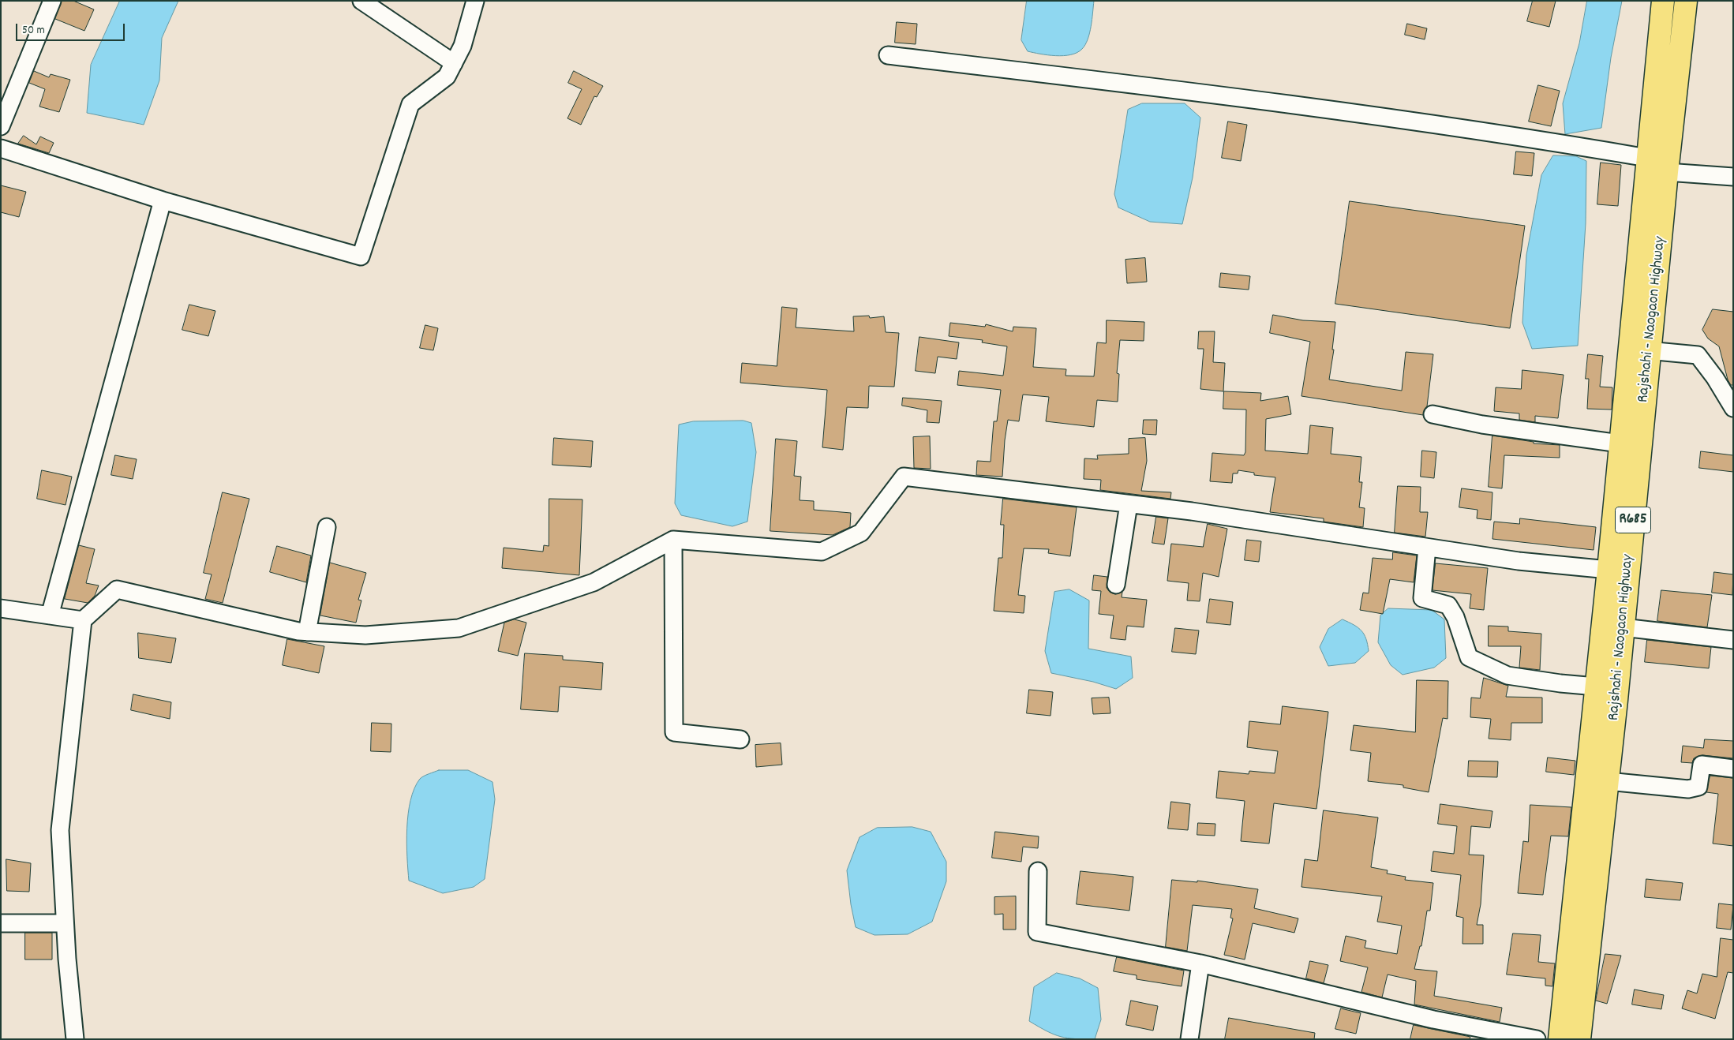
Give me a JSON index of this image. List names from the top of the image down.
{
  "streets": {
    "main road": ["Rajshahi - Naogaon Highway", "R685"]
  },
  "scale_bar": "50 m"
}
